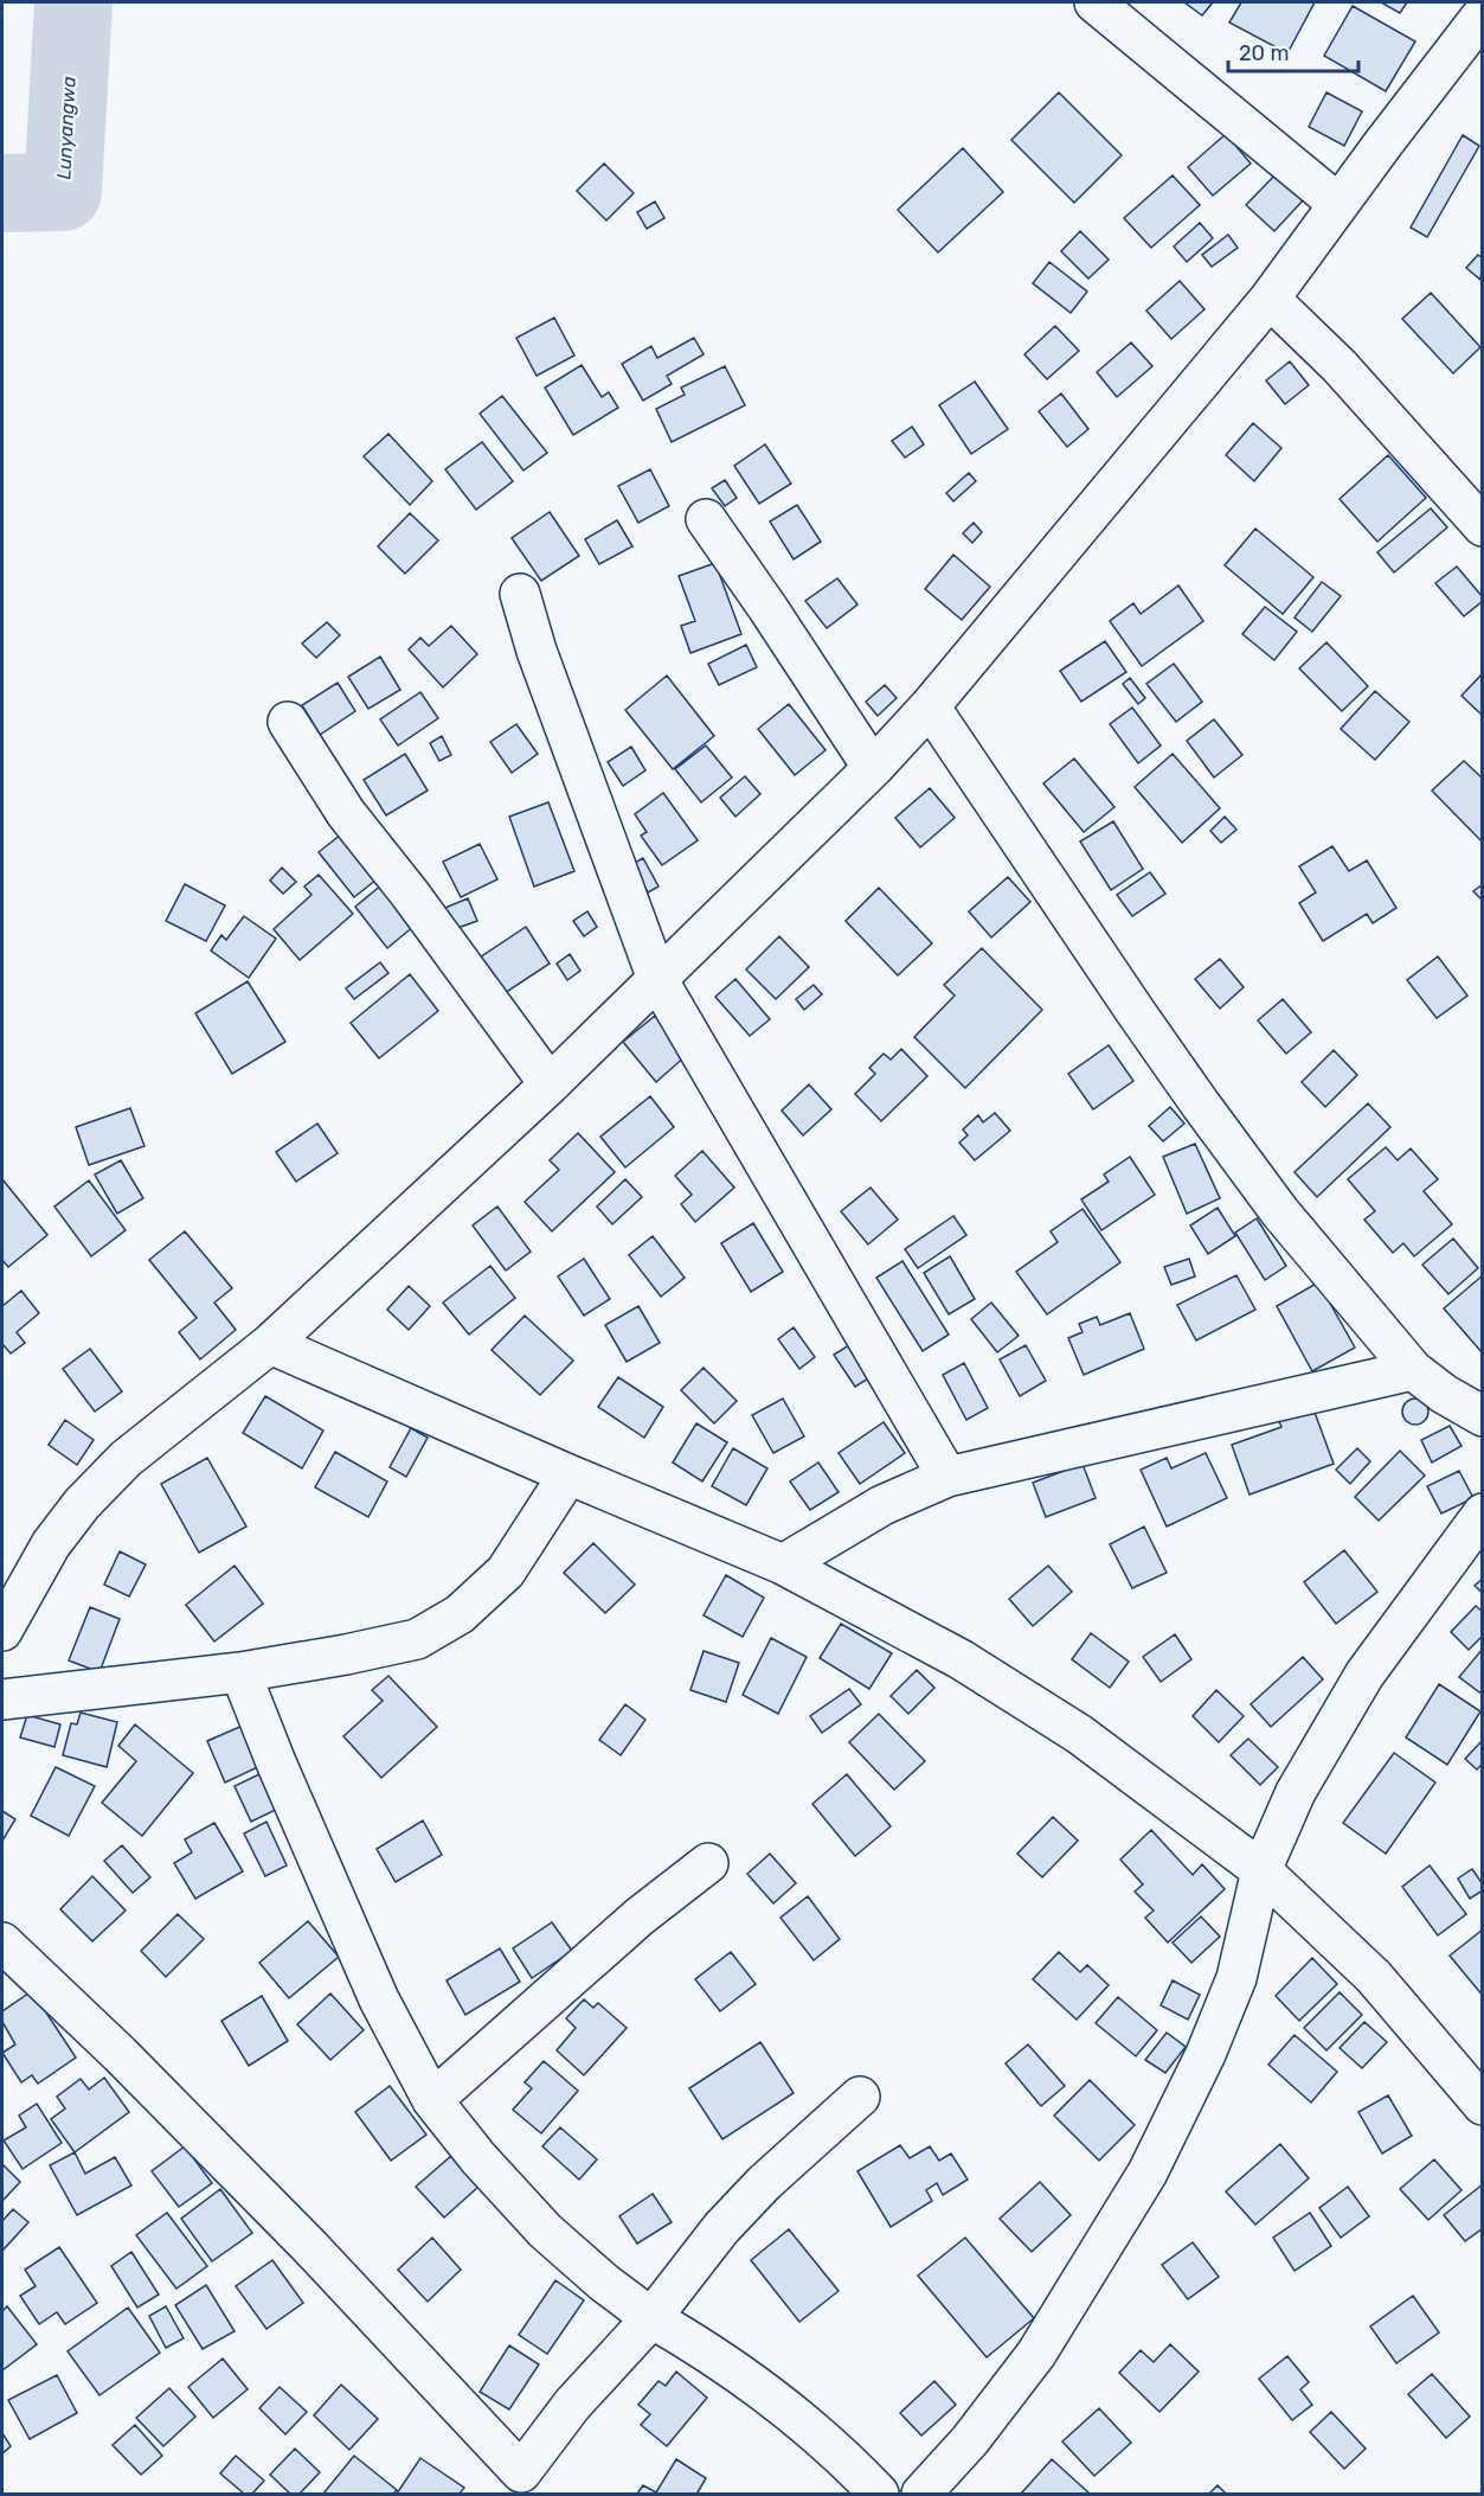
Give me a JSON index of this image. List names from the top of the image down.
{
  "water": ["Lunyangwa"],
  "scale_bar": "20 m"
}
